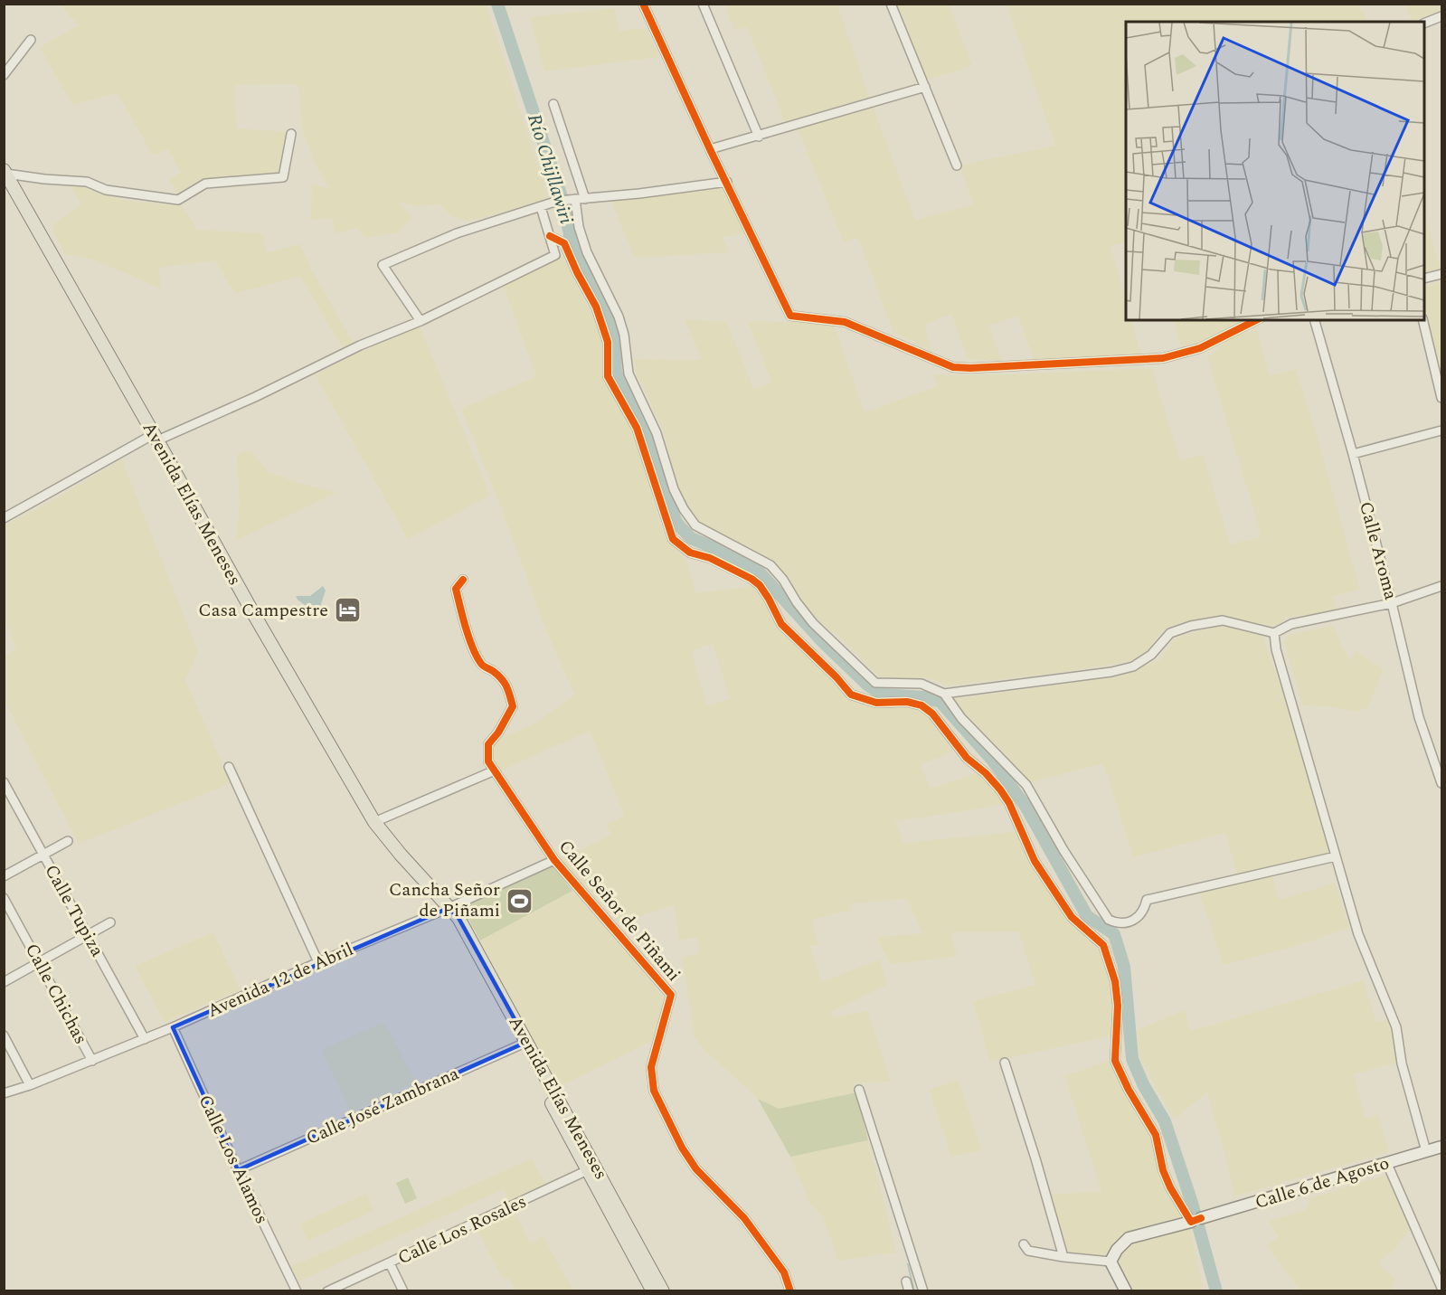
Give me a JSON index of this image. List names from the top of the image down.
{
  "streets": {
    "main road": ["Avenida Elías Meneses", "Calle 6 de Agosto"],
    "street": [
      "Calle Aroma",
      "Calle Tupiza",
      "Calle Señor de Piñami",
      "Avenida 12 de Abril",
      "Calle Chichas",
      "Calle José Zambrana",
      "Calle Los Alamos",
      "Calle Los Rosales"
    ]
  },
  "crossings": [
    ["Avenida Elías Meneses", "Avenida 12 de Abril"],
    ["Avenida Elías Meneses", "Calle José Zambrana"],
    ["Avenida Elías Meneses", "Calle Los Rosales"],
    ["Calle Tupiza", "Avenida 12 de Abril"],
    ["Calle Señor de Piñami", "Avenida 12 de Abril"],
    ["Avenida 12 de Abril", "Calle Chichas"],
    ["Avenida 12 de Abril", "Calle Los Alamos"],
    ["Calle José Zambrana", "Calle Los Alamos"]
  ],
  "water": ["Río Chijllawiri"],
  "places": {
    "hotel": ["Casa Campestre"],
    "sports": ["Cancha Señor de Piñami"]
  }
}
